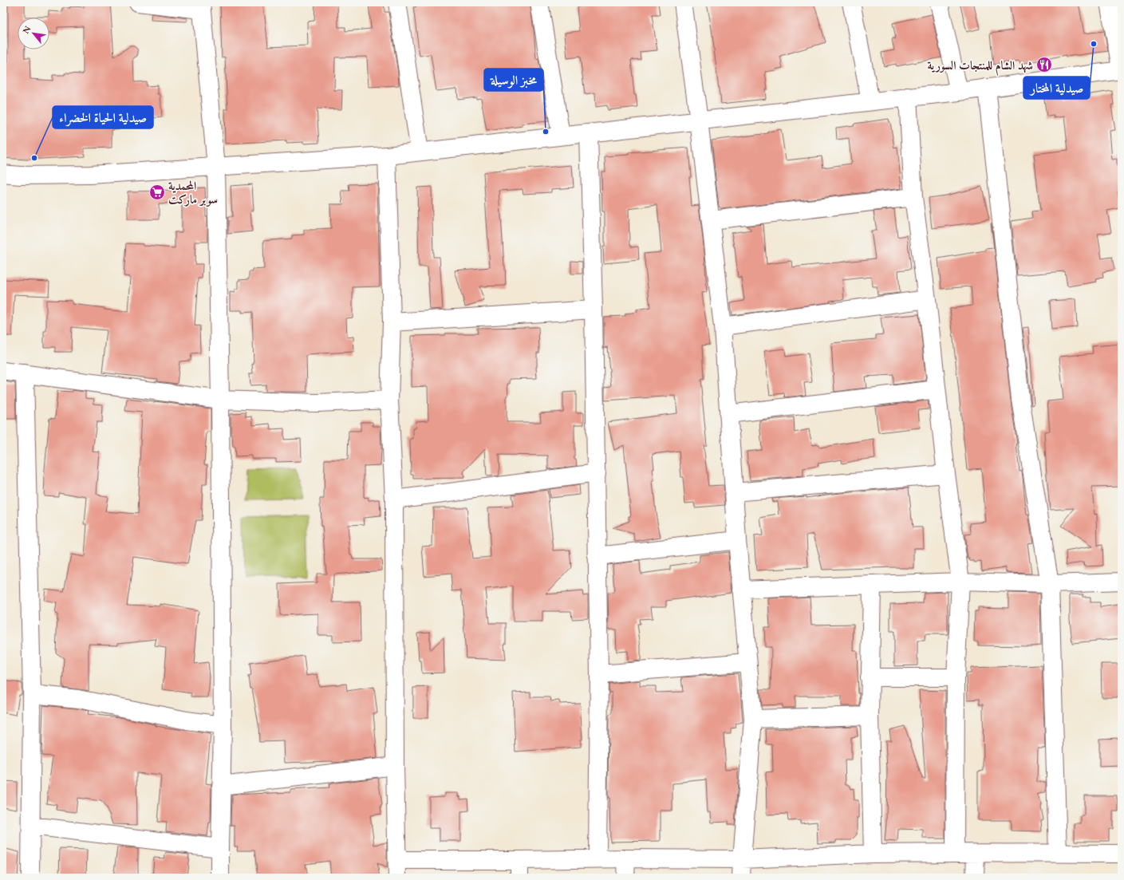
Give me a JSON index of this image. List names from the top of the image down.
{
  "places": {
    "other": ["صيدلية المختار", "مخبز الوسيلة", "صيدلية الحياة الخضراء"],
    "restaurant": ["شهد الشام للمنتجات السورية"],
    "supermarket": ["المحمدية سوبر ماركت"]
  },
  "north": "top left"
}
